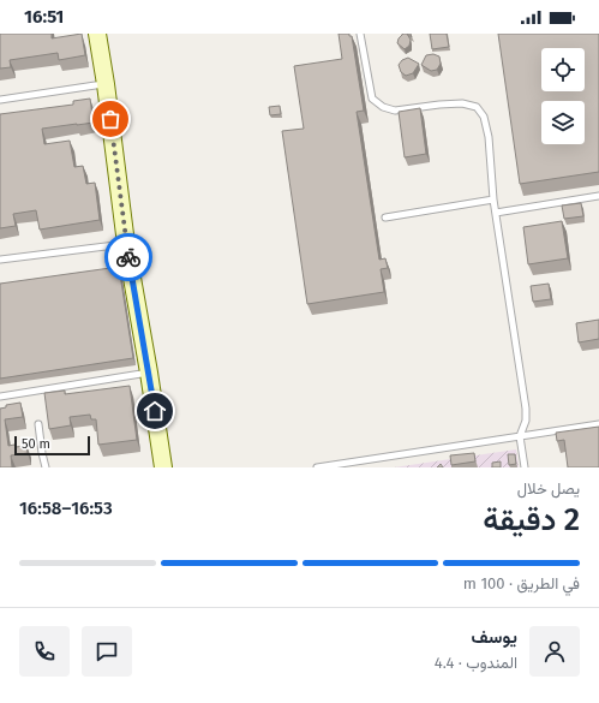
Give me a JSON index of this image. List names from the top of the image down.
{
  "scale_bar": "50 m",
  "page": {
    "status": "16:51",
    "scale": "50 m",
    "heading": ["2 دقيقة", "يصل خلال", "16:53–16:58"],
    "panel": ["يوسف", "المندوب · 4.4"],
    "bar": "في الطريق · 100 m"
  }
}
